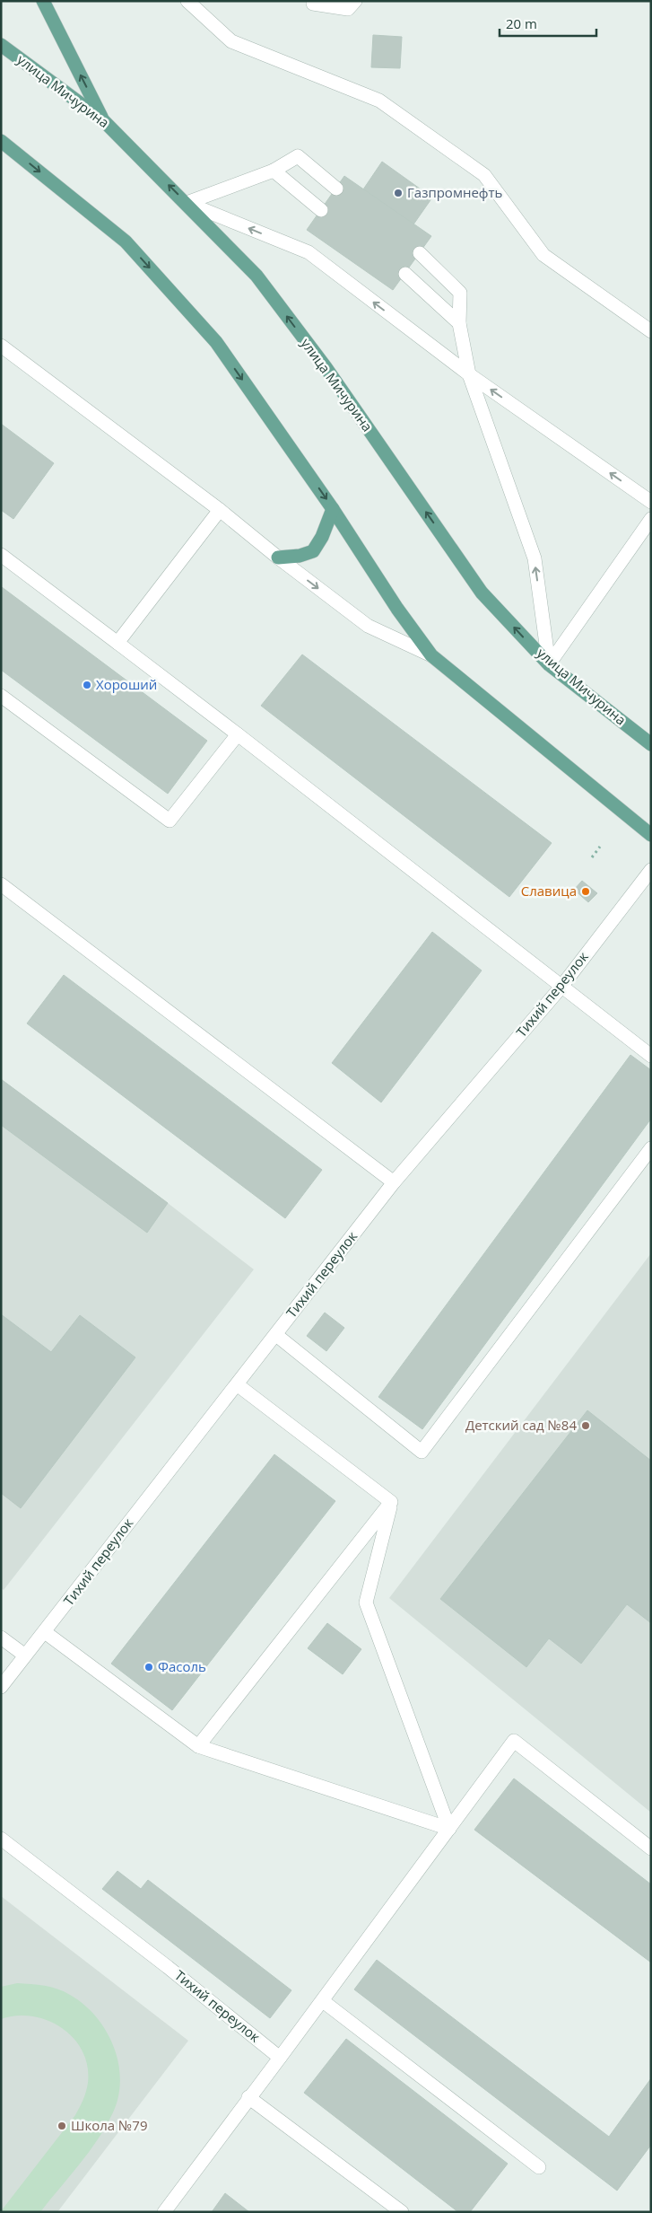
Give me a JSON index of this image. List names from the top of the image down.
{
  "streets": {
    "main road": ["улица Мичурина"],
    "street": ["Тихий переулок"]
  },
  "places": [
    "Газпромнефть",
    "Хороший",
    "Славица",
    "Детский сад №84",
    "Фасоль",
    "Школа №79"
  ],
  "scale_bar": "20 m"
}
